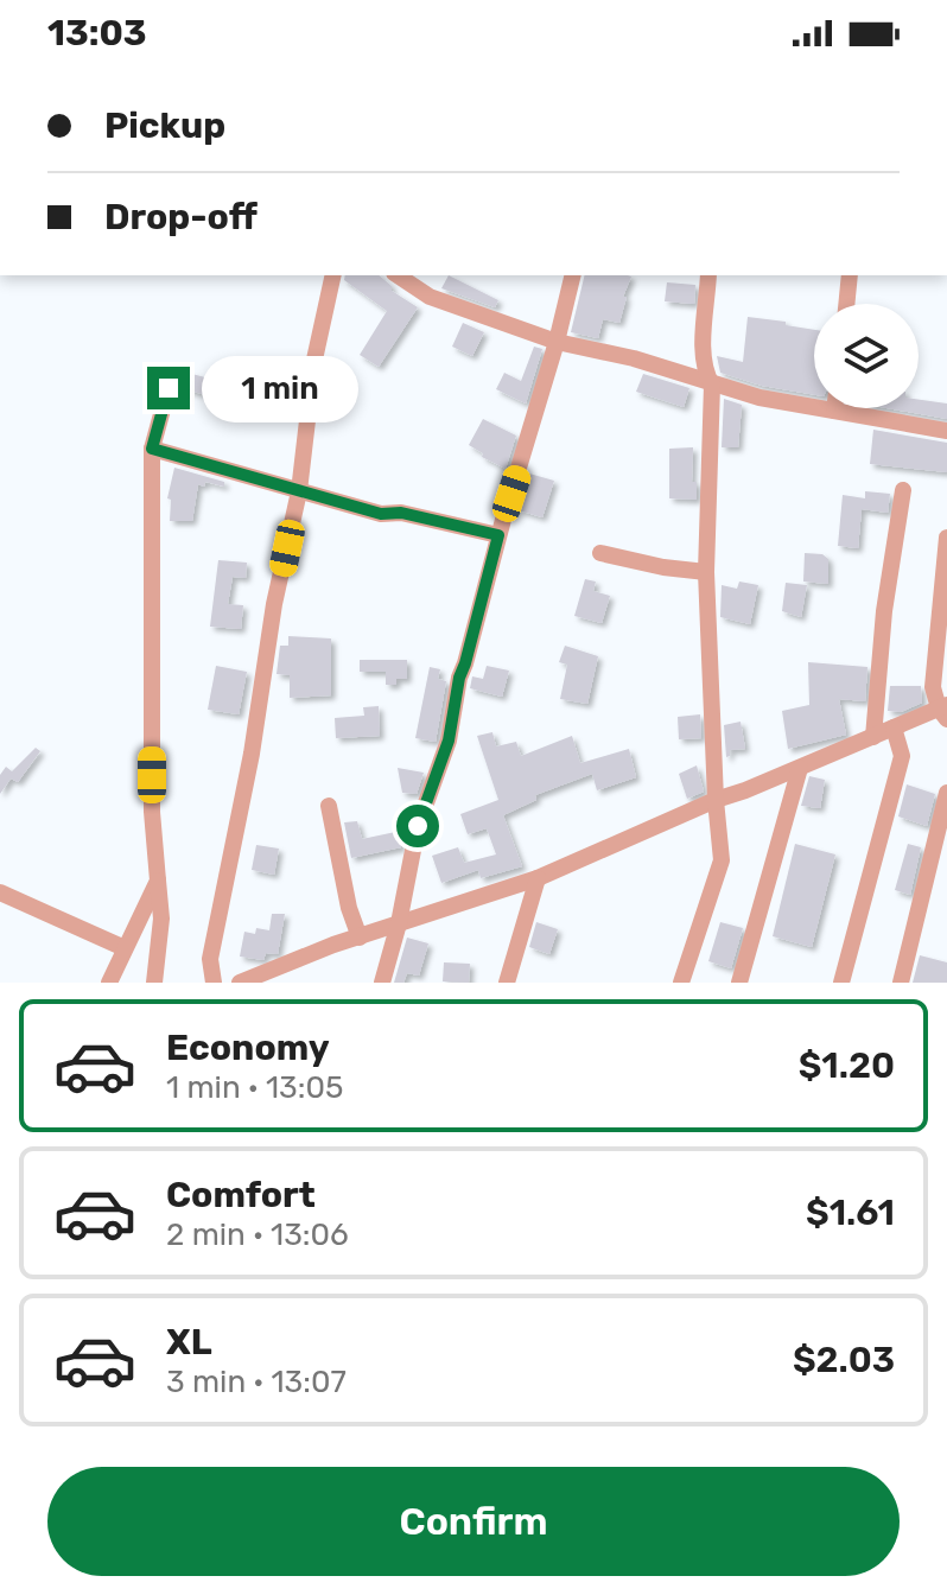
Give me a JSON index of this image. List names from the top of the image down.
{
  "page": {
    "status": "13:03",
    "banner": ["Pickup", "Drop-off"],
    "bubble": "1 min",
    "list": [
      {
        "name": "Economy",
        "note": "1 min · 13:05",
        "value": "$1.20"
      },
      {
        "name": "Comfort",
        "note": "2 min · 13:06",
        "value": "$1.61"
      },
      {
        "name": "XL",
        "note": "3 min · 13:07",
        "value": "$2.03"
      }
    ],
    "buttons": "Confirm"
  }
}
